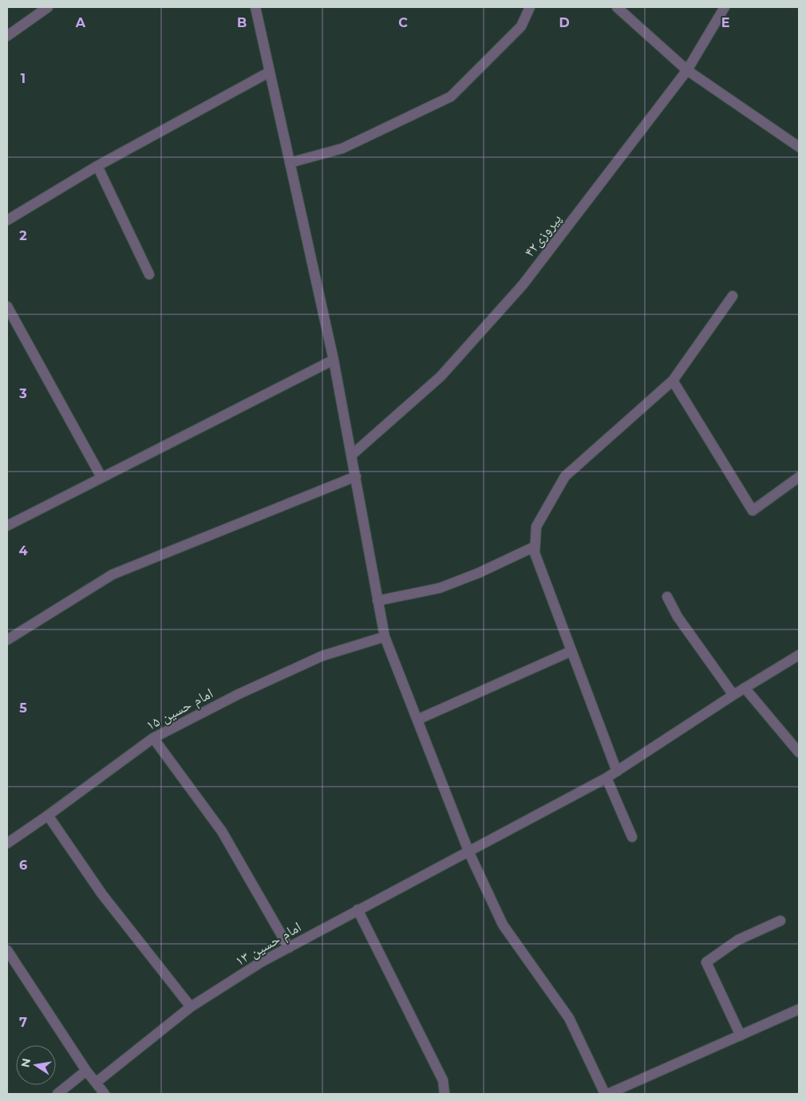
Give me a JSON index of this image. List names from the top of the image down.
{
  "streets": {
    "street": ["پیروزی۴۲", "امام حسین ۱۵", "امام حسین ۱۳"]
  },
  "north": "left",
  "grid": {
    "columns": [
      "A",
      "B",
      "C",
      "D",
      "E"
    ],
    "rows": [
      "1",
      "2",
      "3",
      "4",
      "5",
      "6",
      "7"
    ]
  }
}
